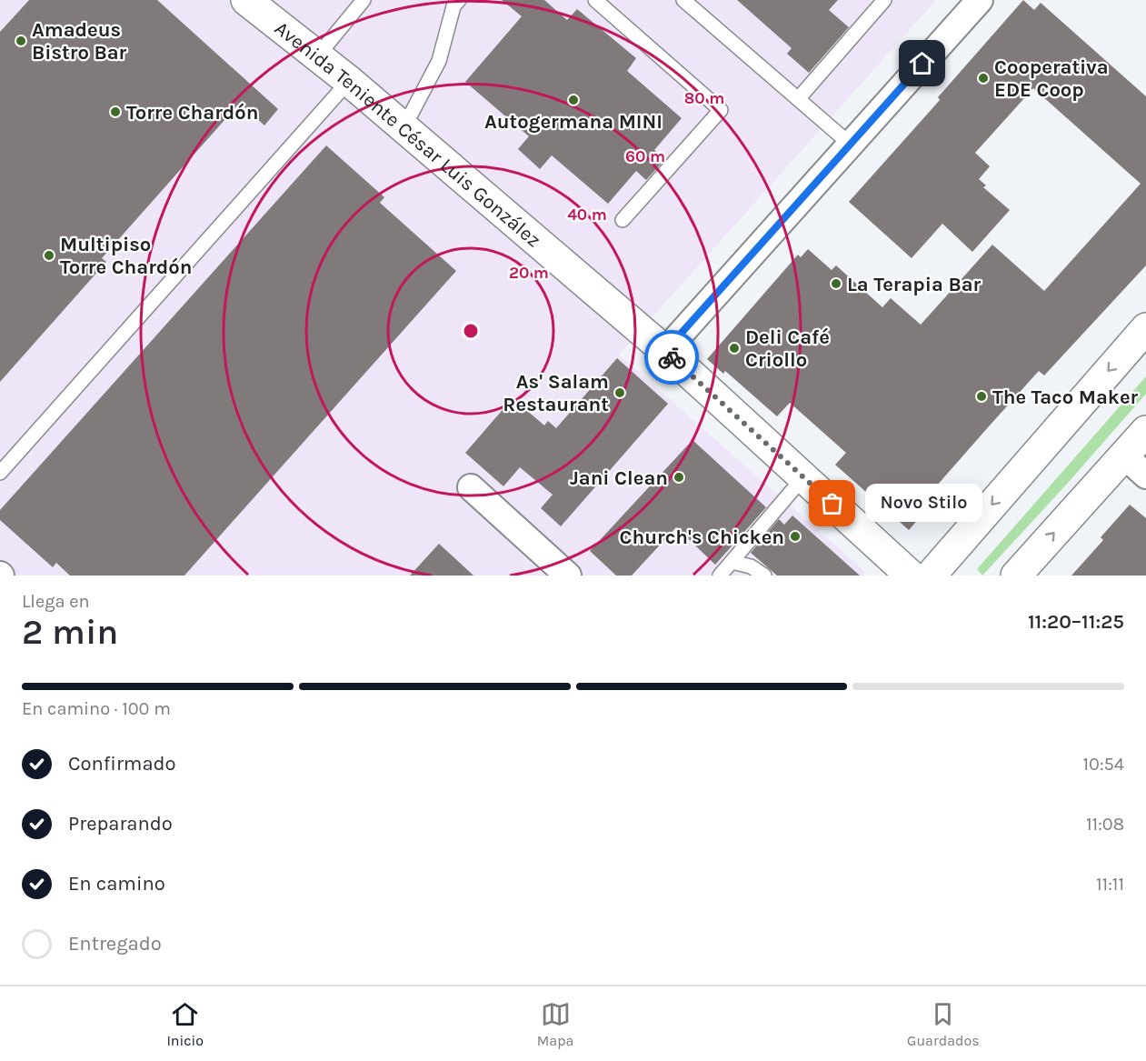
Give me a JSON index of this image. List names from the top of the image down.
{
  "streets": {
    "street": ["Avenida Teniente César Luis González"]
  },
  "places": [
    "Amadeus Bistro Bar",
    "Cooperativa EDE Coop",
    "Autogermana MINI",
    "Torre Chardón",
    "Multipiso Torre Chardón",
    "La Terapia Bar",
    "Deli Café Criollo",
    "As' Salam Restaurant",
    "The Taco Maker",
    "Jani Clean",
    "Novo Stilo",
    "Church's Chicken"
  ],
  "page": {
    "bubble": "Novo Stilo",
    "heading": ["2 min", "Llega en", "11:20–11:25"],
    "bar": "En camino · 100 m",
    "list": [
      ["Confirmado", "10:54"],
      ["Preparando", "11:08"],
      ["En camino", "11:11"],
      "Entregado"
    ],
    "tabs": ["Inicio", "Mapa", "Guardados"]
  },
  "rings": [
    "80 m",
    "60 m",
    "40 m",
    "20 m"
  ]
}
